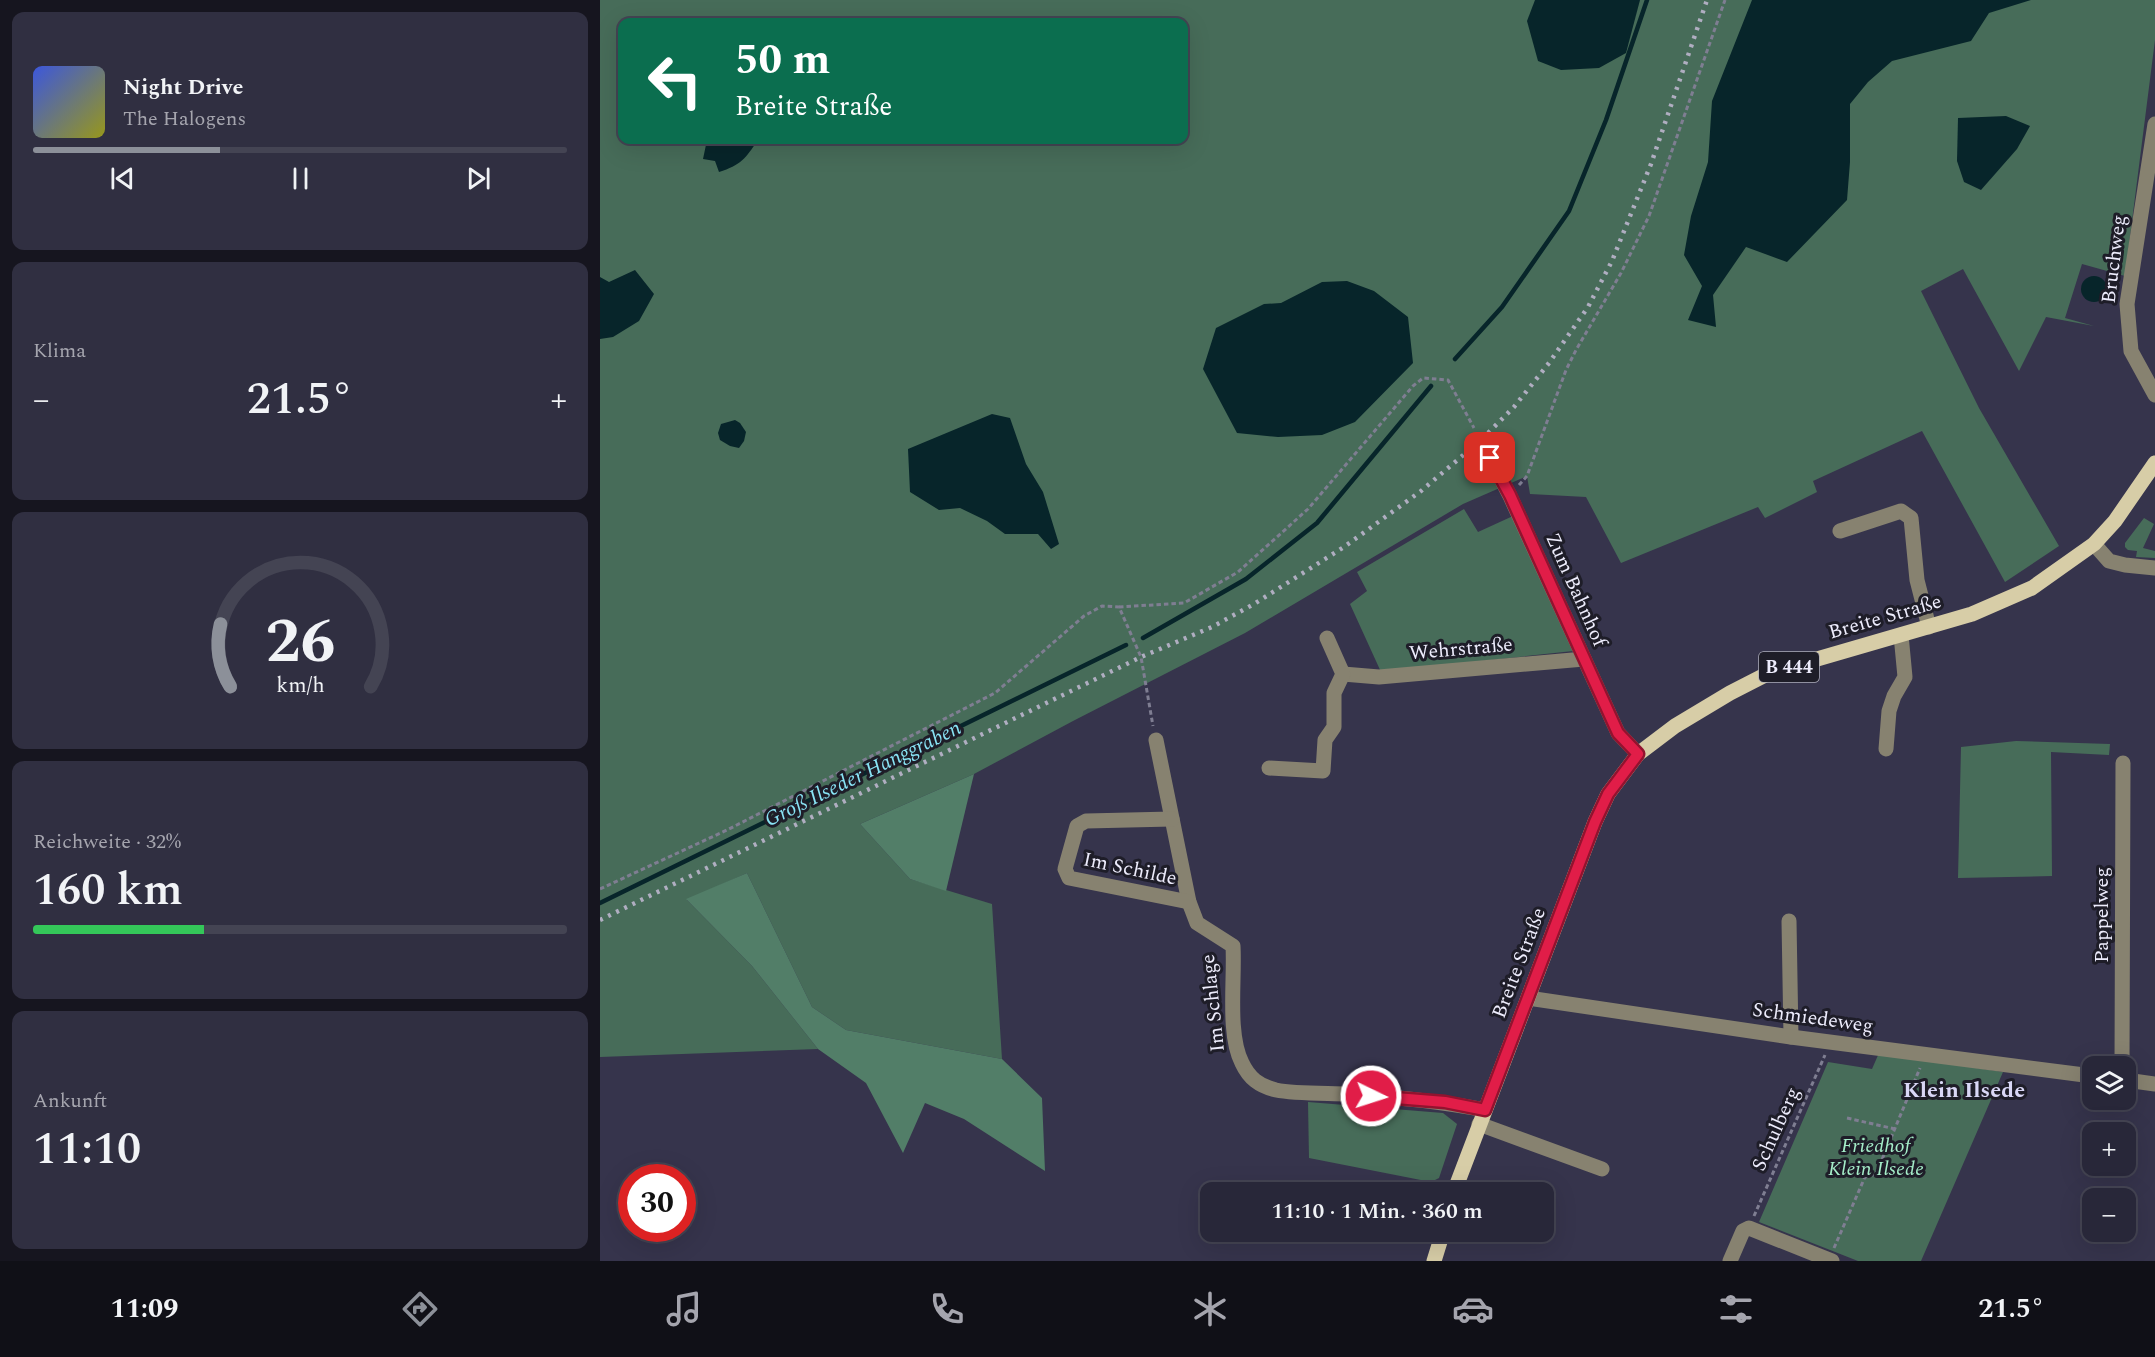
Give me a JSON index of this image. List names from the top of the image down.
{
  "streets": {
    "main road": ["Breite Straße", "B 444"],
    "street": [
      "Bruchweg",
      "Zum Bahnhof",
      "Wehrstraße",
      "Im Schilde",
      "Pappelweg",
      "Im Schlage",
      "Schmiedeweg"
    ],
    "path": ["Schulberg"]
  },
  "crossings": [
    ["Zum Bahnhof", "Breite Straße"],
    ["Zum Bahnhof", "Wehrstraße"],
    ["Breite Straße", "Im Schlage"],
    ["Breite Straße", "Schmiedeweg"],
    ["Im Schilde", "Im Schlage"],
    ["Schmiedeweg", "Schulberg"]
  ],
  "districts": ["Klein Ilsede"],
  "water": ["Groß Ilseder Hanggraben"],
  "parks": ["Friedhof Klein Ilsede"],
  "page": {
    "turn": ["50 m", "Breite Straße"],
    "song": ["Night Drive", "The Halogens"],
    "tile": [
      "Klima",
      ["Reichweite · 32%", "160 km"],
      ["Ankunft", "11:10"]
    ],
    "heat": ["−", "21.5°", "+"],
    "map_buttons": ["+", "−"],
    "limit": "30",
    "trip": "11:10 · 1 Min. · 360 m",
    "tabs": ["11:09", "21.5°"],
    "gauge": ["26", "km/h"]
  }
}
